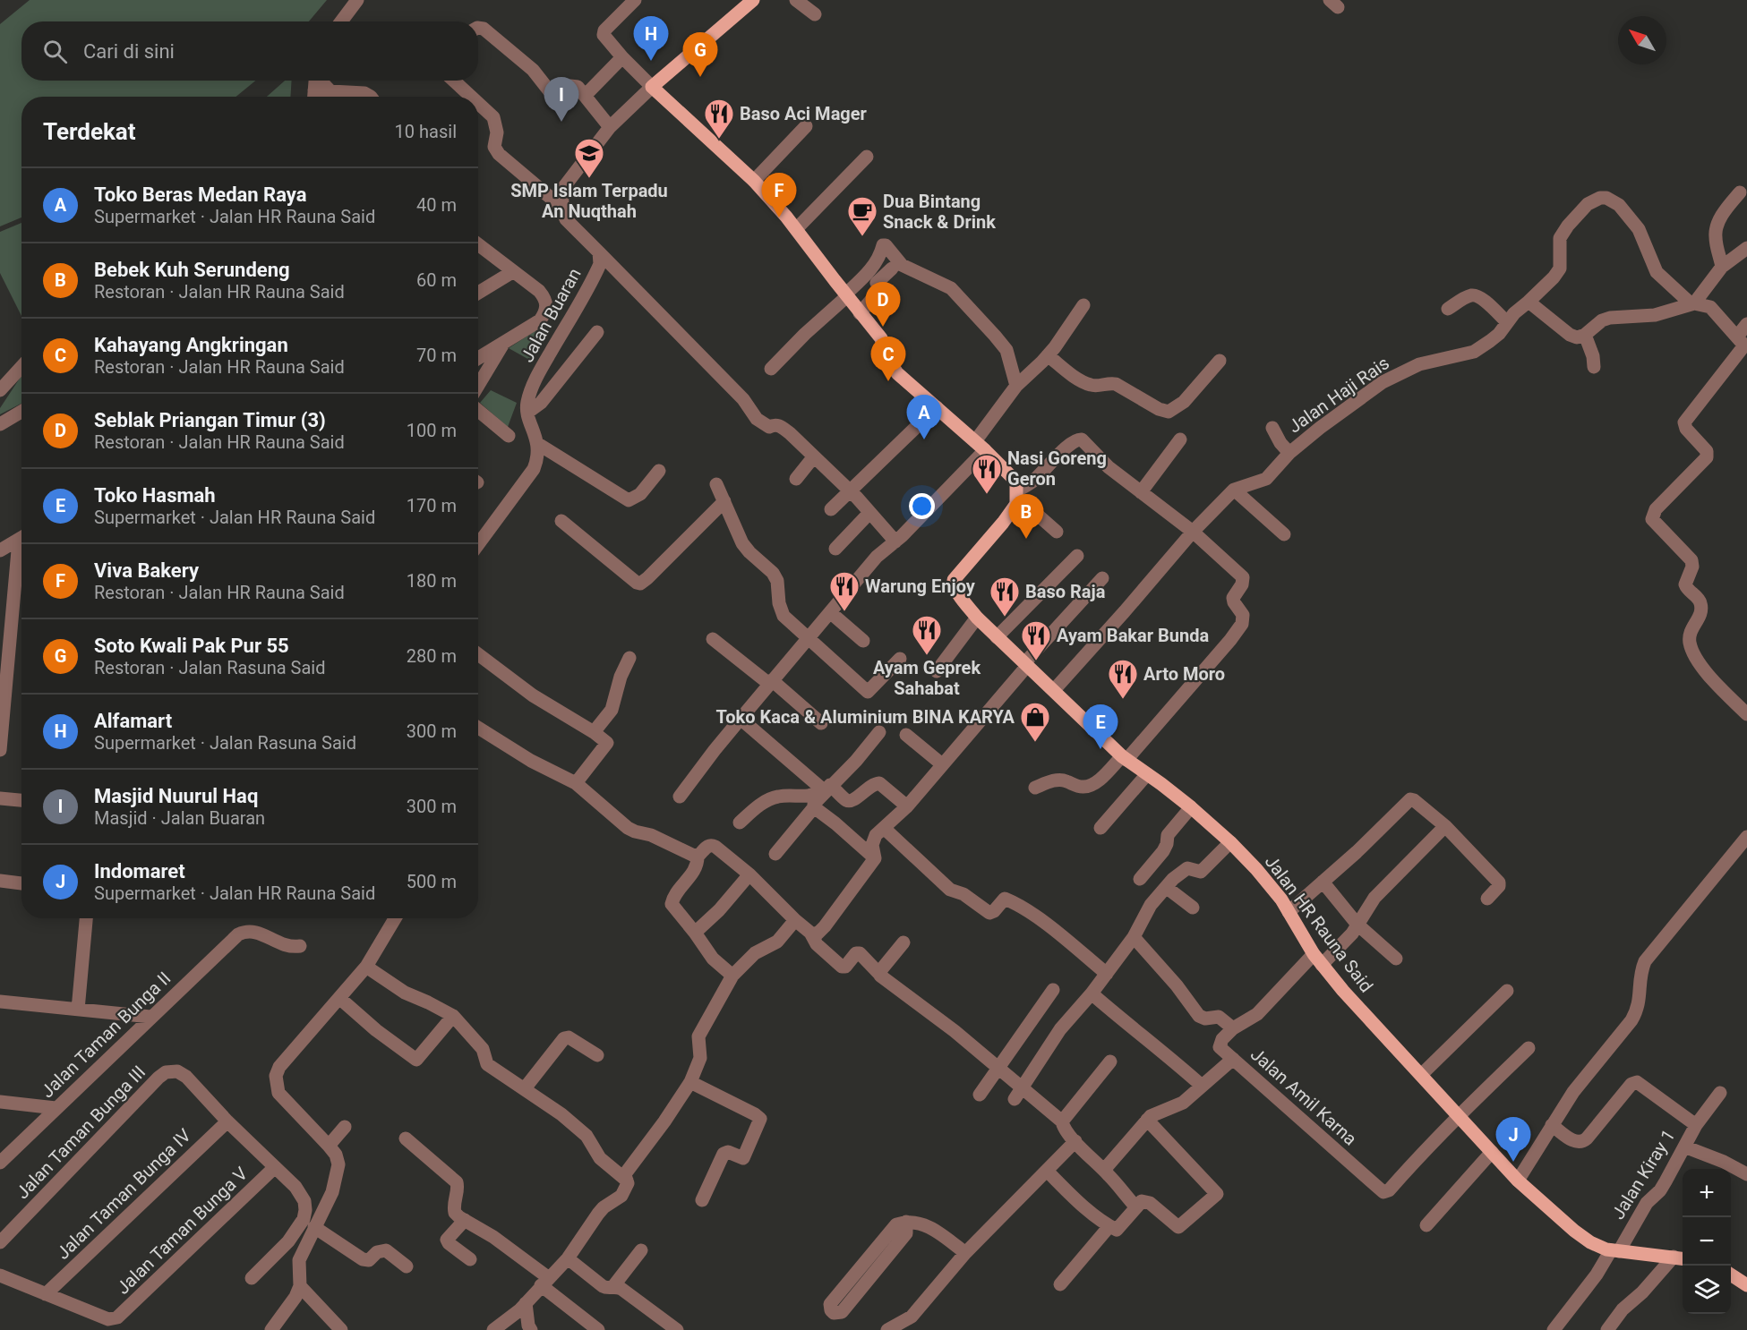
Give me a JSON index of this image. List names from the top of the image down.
{
  "streets": {
    "main road": ["Jalan HR Rauna Said"],
    "street": [
      "Jalan Buaran",
      "Jalan Haji Rais",
      "Jalan Taman Bunga II",
      "Jalan Amil Karna",
      "Jalan Taman Bunga III",
      "Jalan Kiray 1",
      "Jalan Taman Bunga IV",
      "Jalan Taman Bunga V"
    ]
  },
  "crossings": [
    ["Jalan Haji Rais", "Jalan HR Rauna Said"],
    ["Jalan HR Rauna Said", "Jalan Amil Karna"],
    ["Jalan HR Rauna Said", "Jalan Kiray 1"],
    ["Jalan Taman Bunga III", "Jalan Taman Bunga IV"],
    ["Jalan Taman Bunga IV", "Jalan Taman Bunga V"]
  ],
  "places": {
    "restaurant": [
      "Baso Aci Mager",
      "Nasi Goreng Geron",
      "Warung Enjoy",
      "Baso Raja",
      "Ayam Geprek Sahabat",
      "Ayam Bakar Bunda",
      "Arto Moro"
    ],
    "school or university": ["SMP Islam Terpadu An Nuqthah"],
    "cafe": ["Dua Bintang Snack & Drink"],
    "shop": ["Toko Kaca & Aluminium BINA KARYA"]
  },
  "north": "top left",
  "page": {
    "pins": [
      "H",
      "G",
      "I",
      "F",
      "D",
      "C",
      "A",
      "B",
      "E",
      "J"
    ],
    "search": "Cari di sini",
    "heading": ["Terdekat", "10 hasil"],
    "list": [
      {
        "mark": "A",
        "name": "Toko Beras Medan Raya",
        "note": "Supermarket · Jalan HR Rauna Said",
        "value": "40 m"
      },
      {
        "mark": "B",
        "name": "Bebek Kuh Serundeng",
        "note": "Restoran · Jalan HR Rauna Said",
        "value": "60 m"
      },
      {
        "mark": "C",
        "name": "Kahayang Angkringan",
        "note": "Restoran · Jalan HR Rauna Said",
        "value": "70 m"
      },
      {
        "mark": "D",
        "name": "Seblak Priangan Timur (3)",
        "note": "Restoran · Jalan HR Rauna Said",
        "value": "100 m"
      },
      {
        "mark": "E",
        "name": "Toko Hasmah",
        "note": "Supermarket · Jalan HR Rauna Said",
        "value": "170 m"
      },
      {
        "mark": "F",
        "name": "Viva Bakery",
        "note": "Restoran · Jalan HR Rauna Said",
        "value": "180 m"
      },
      {
        "mark": "G",
        "name": "Soto Kwali Pak Pur 55",
        "note": "Restoran · Jalan Rasuna Said",
        "value": "280 m"
      },
      {
        "mark": "H",
        "name": "Alfamart",
        "note": "Supermarket · Jalan Rasuna Said",
        "value": "300 m"
      },
      {
        "mark": "I",
        "name": "Masjid Nuurul Haq",
        "note": "Masjid · Jalan Buaran",
        "value": "300 m"
      },
      {
        "mark": "J",
        "name": "Indomaret",
        "note": "Supermarket · Jalan HR Rauna Said",
        "value": "500 m"
      }
    ],
    "map_buttons": ["+", "−"]
  }
}
